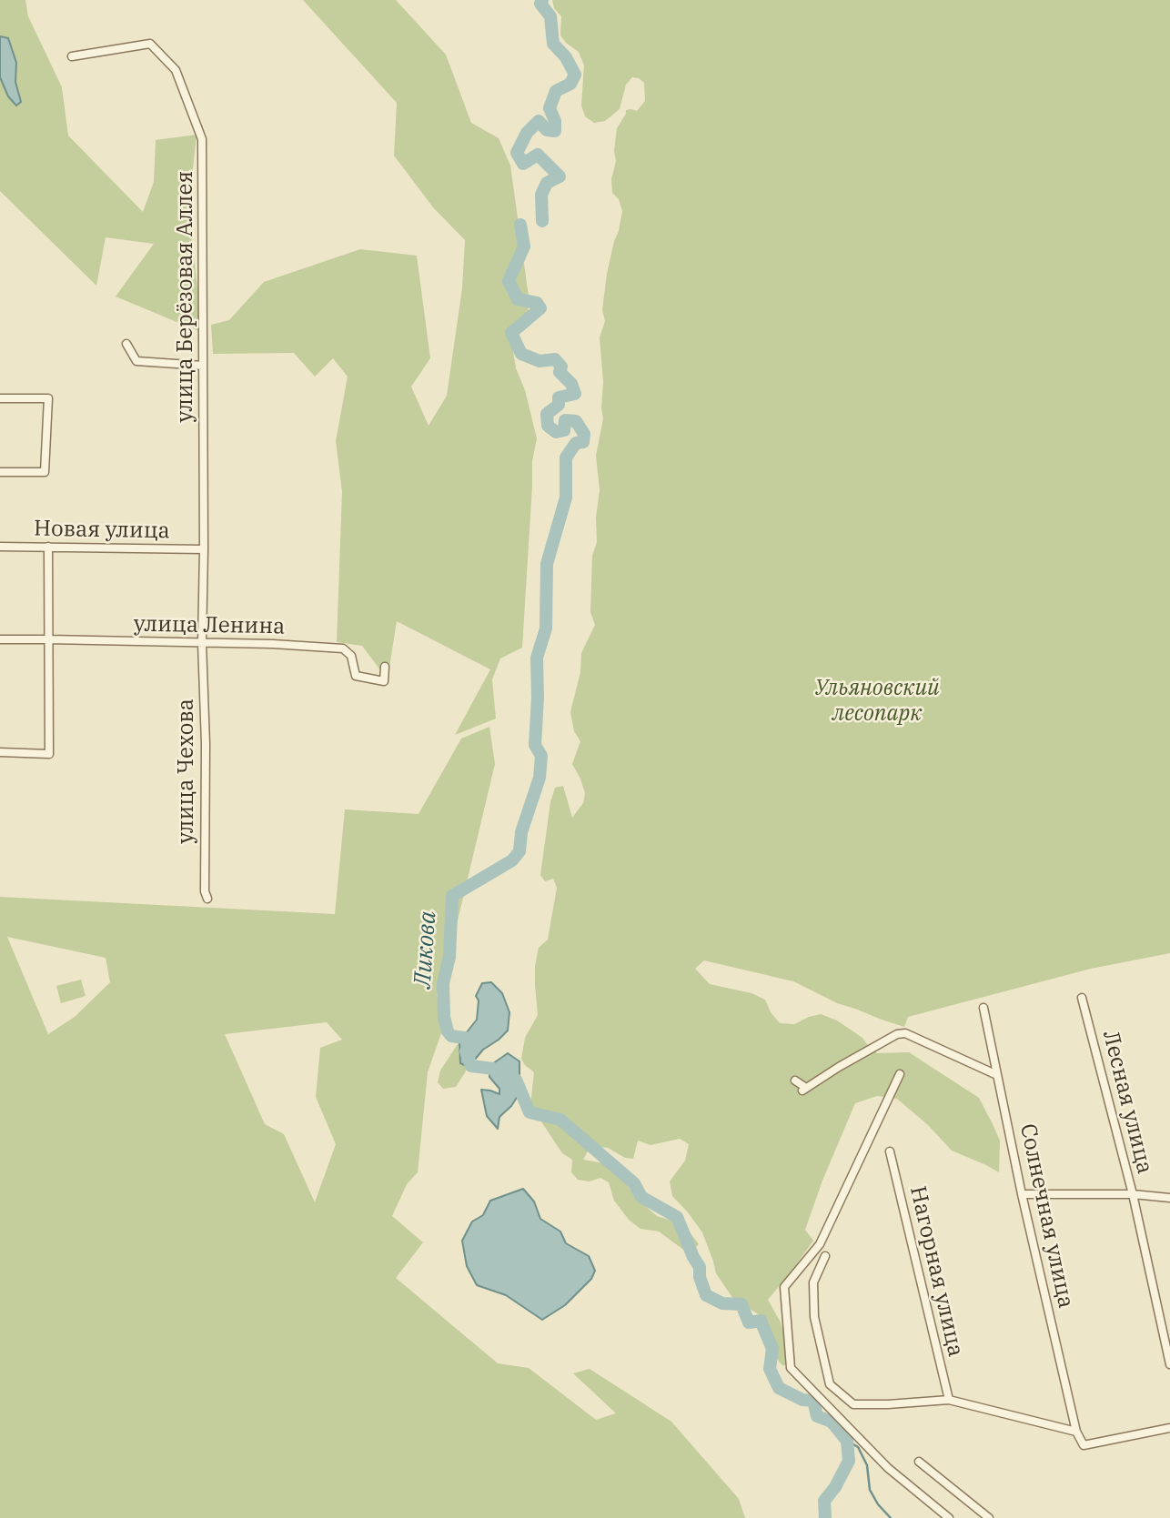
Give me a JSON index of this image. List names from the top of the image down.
{
  "streets": {
    "street": [
      "улица Берёзовая Аллея",
      "Новая улица",
      "улица Ленина",
      "улица Чехова",
      "Лесная улица",
      "Солнечная улица",
      "Нагорная улица"
    ]
  },
  "crossings": [
    ["улица Берёзовая Аллея", "Новая улица"],
    ["улица Берёзовая Аллея", "улица Ленина"],
    ["улица Берёзовая Аллея", "улица Чехова"],
    ["улица Ленина", "улица Чехова"]
  ],
  "water": ["Ликова"],
  "parks": ["Ульяновский лесопарк"]
}
